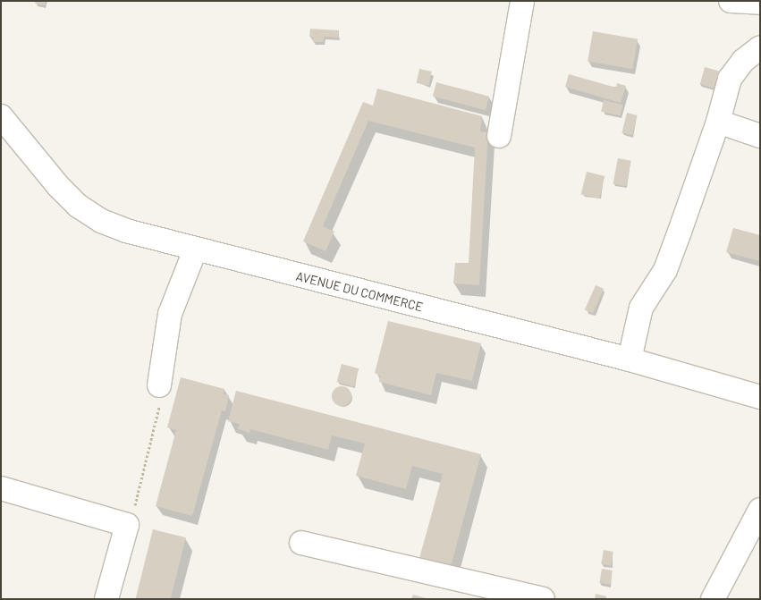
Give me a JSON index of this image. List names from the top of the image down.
{
  "streets": {
    "street": ["AVENUE DU COMMERCE"]
  }
}
